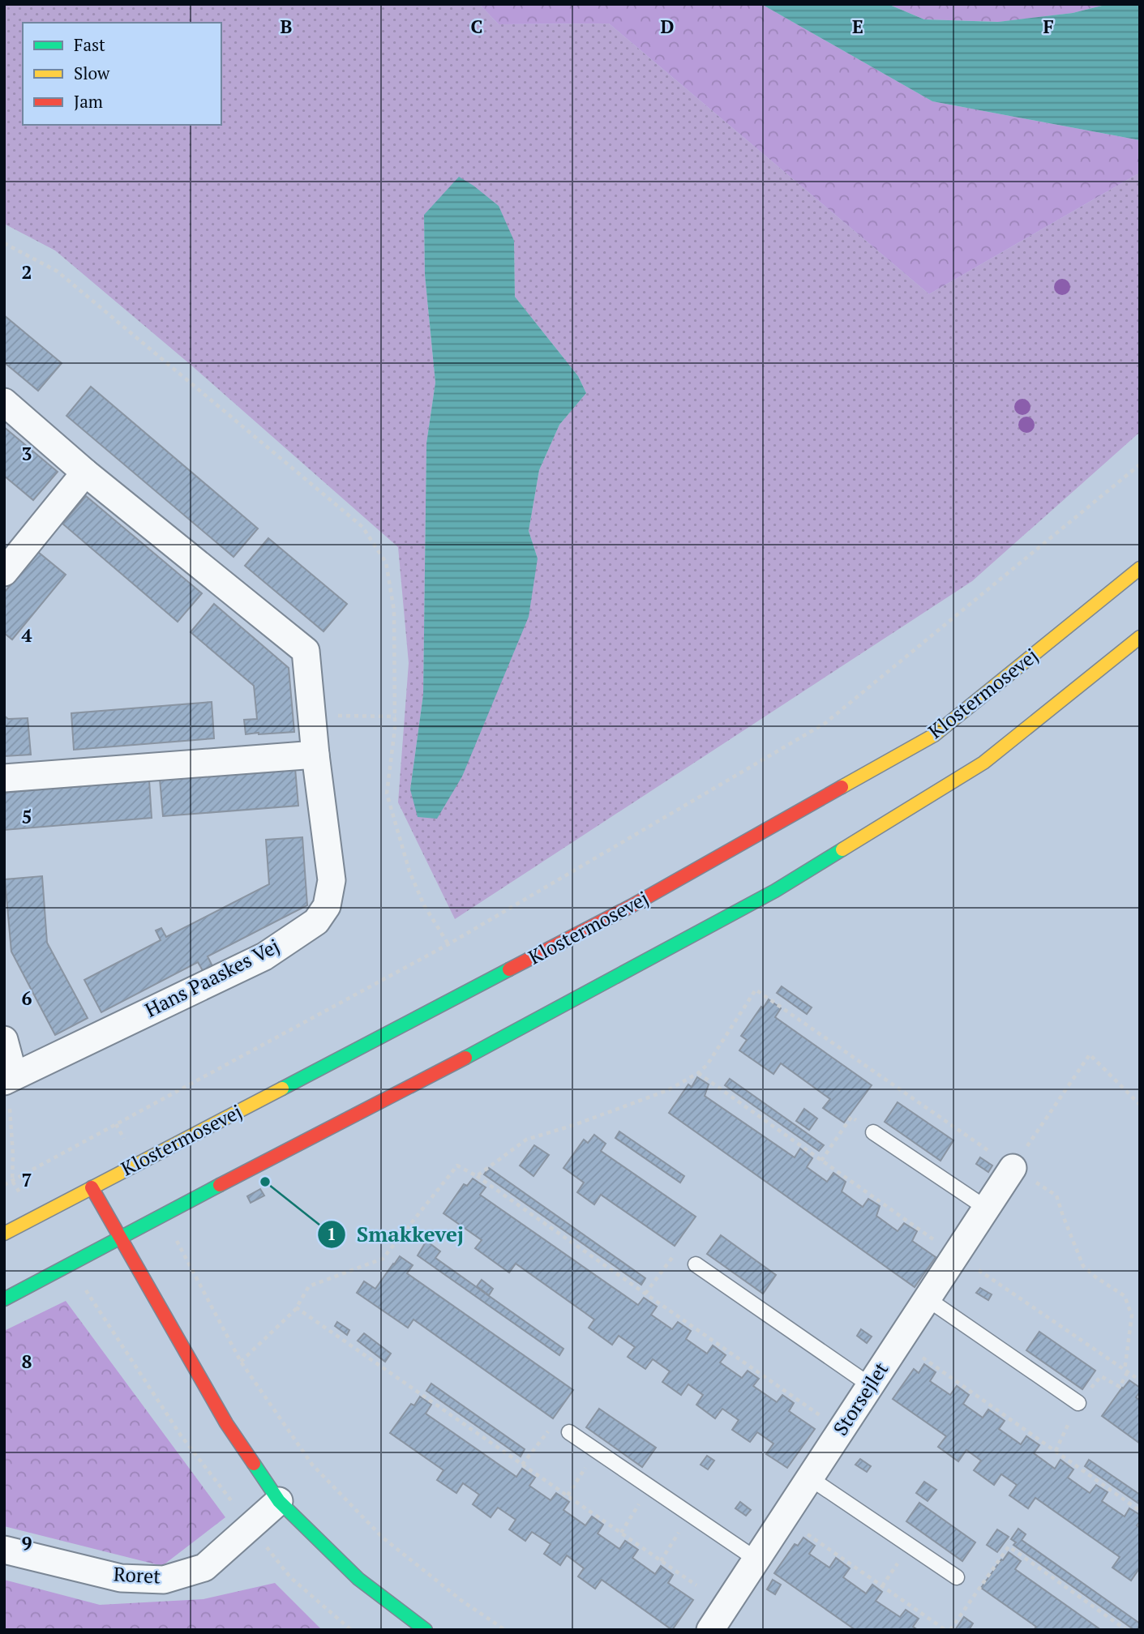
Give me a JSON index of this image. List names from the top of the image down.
{
  "streets": {
    "main road": ["Klostermosevej"],
    "street": ["Hans Paaskes Vej", "Storsejlet", "Roret"]
  },
  "places": ["Smakkevej"],
  "legend": ["Fast", "Slow", "Jam"],
  "grid": {
    "columns": [
      "B",
      "C",
      "D",
      "E",
      "F"
    ],
    "rows": [
      "2",
      "3",
      "4",
      "5",
      "6",
      "7",
      "8",
      "9"
    ]
  }
}
